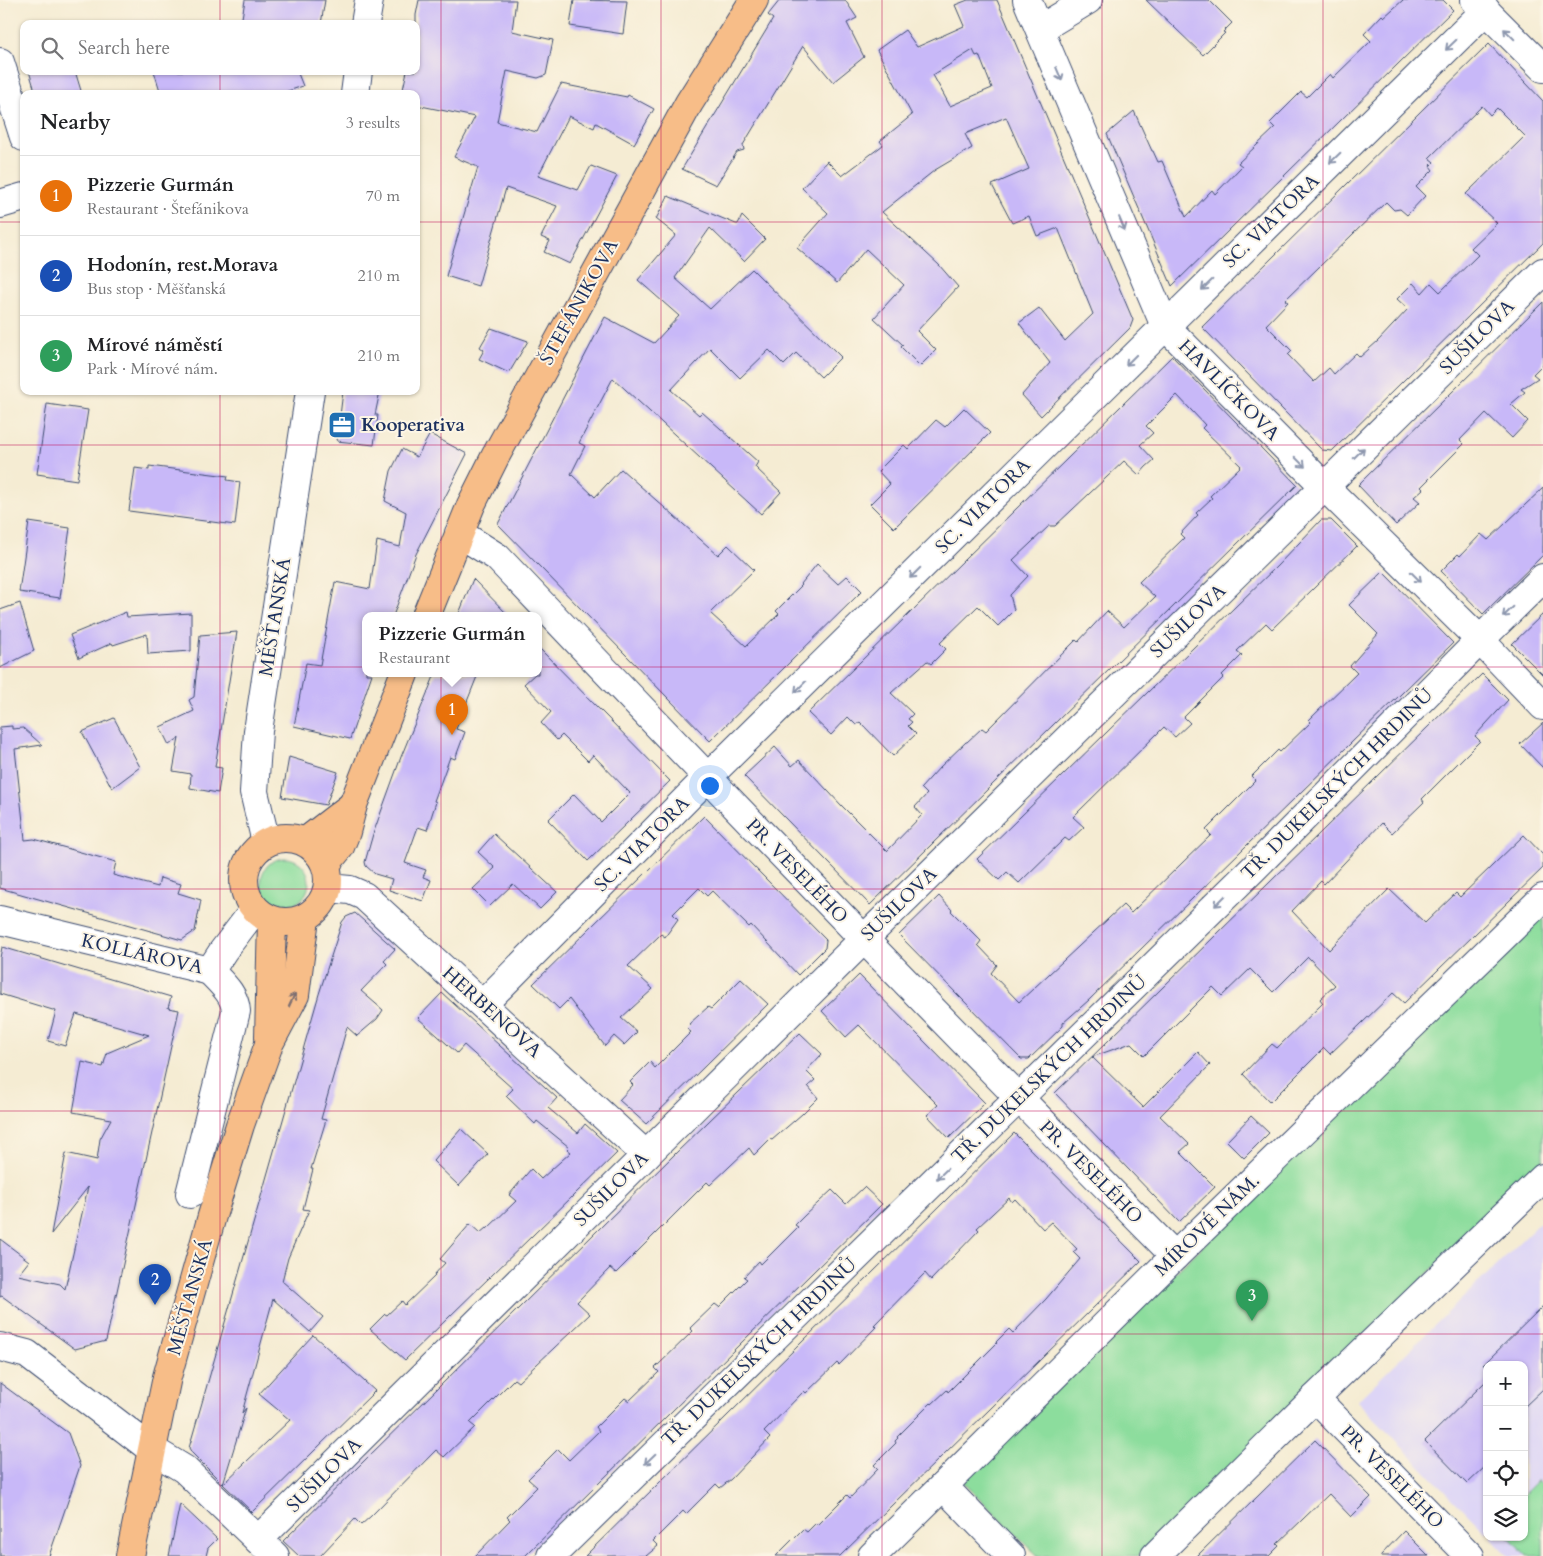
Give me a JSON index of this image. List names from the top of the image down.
{
  "streets": {
    "main road": ["ŠTEFÁNIKOVA", "MĚŠŤANSKÁ"],
    "street": [
      "SC. VIATORA",
      "SUŠILOVA",
      "HAVLÍČKOVA",
      "TŘ. DUKELSKÝCH HRDINŮ",
      "PR. VESELÉHO",
      "KOLLÁROVA",
      "HERBENOVA",
      "MÍROVÉ NÁM."
    ]
  },
  "crossings": [
    ["SC. VIATORA", "HAVLÍČKOVA"],
    ["SC. VIATORA", "PR. VESELÉHO"],
    ["SC. VIATORA", "HERBENOVA"],
    ["ŠTEFÁNIKOVA", "PR. VESELÉHO"],
    ["SUŠILOVA", "HAVLÍČKOVA"],
    ["SUŠILOVA", "PR. VESELÉHO"],
    ["SUŠILOVA", "HERBENOVA"],
    ["HAVLÍČKOVA", "TŘ. DUKELSKÝCH HRDINŮ"],
    ["MĚŠŤANSKÁ", "KOLLÁROVA"],
    ["MĚŠŤANSKÁ", "HERBENOVA"],
    ["TŘ. DUKELSKÝCH HRDINŮ", "PR. VESELÉHO"],
    ["PR. VESELÉHO", "MÍROVÉ NÁM."],
    ["KOLLÁROVA", "HERBENOVA"]
  ],
  "one_way": ["SC. VIATORA", "HAVLÍČKOVA", "TŘ. DUKELSKÝCH HRDINŮ"],
  "places": {
    "office": ["Kooperativa"]
  },
  "page": {
    "search": "Search here",
    "heading": ["Nearby", "3 results"],
    "list": [
      {
        "mark": "1",
        "name": "Pizzerie Gurmán",
        "note": "Restaurant · Štefánikova",
        "value": "70 m"
      },
      {
        "mark": "2",
        "name": "Hodonín, rest.Morava",
        "note": "Bus stop · Měšťanská",
        "value": "210 m"
      },
      {
        "mark": "3",
        "name": "Mírové náměstí",
        "note": "Park · Mírové nám.",
        "value": "210 m"
      }
    ],
    "popup": ["Pizzerie Gurmán", "Restaurant"],
    "pins": ["1", "2", "3"],
    "map_buttons": ["+", "−"]
  }
}
